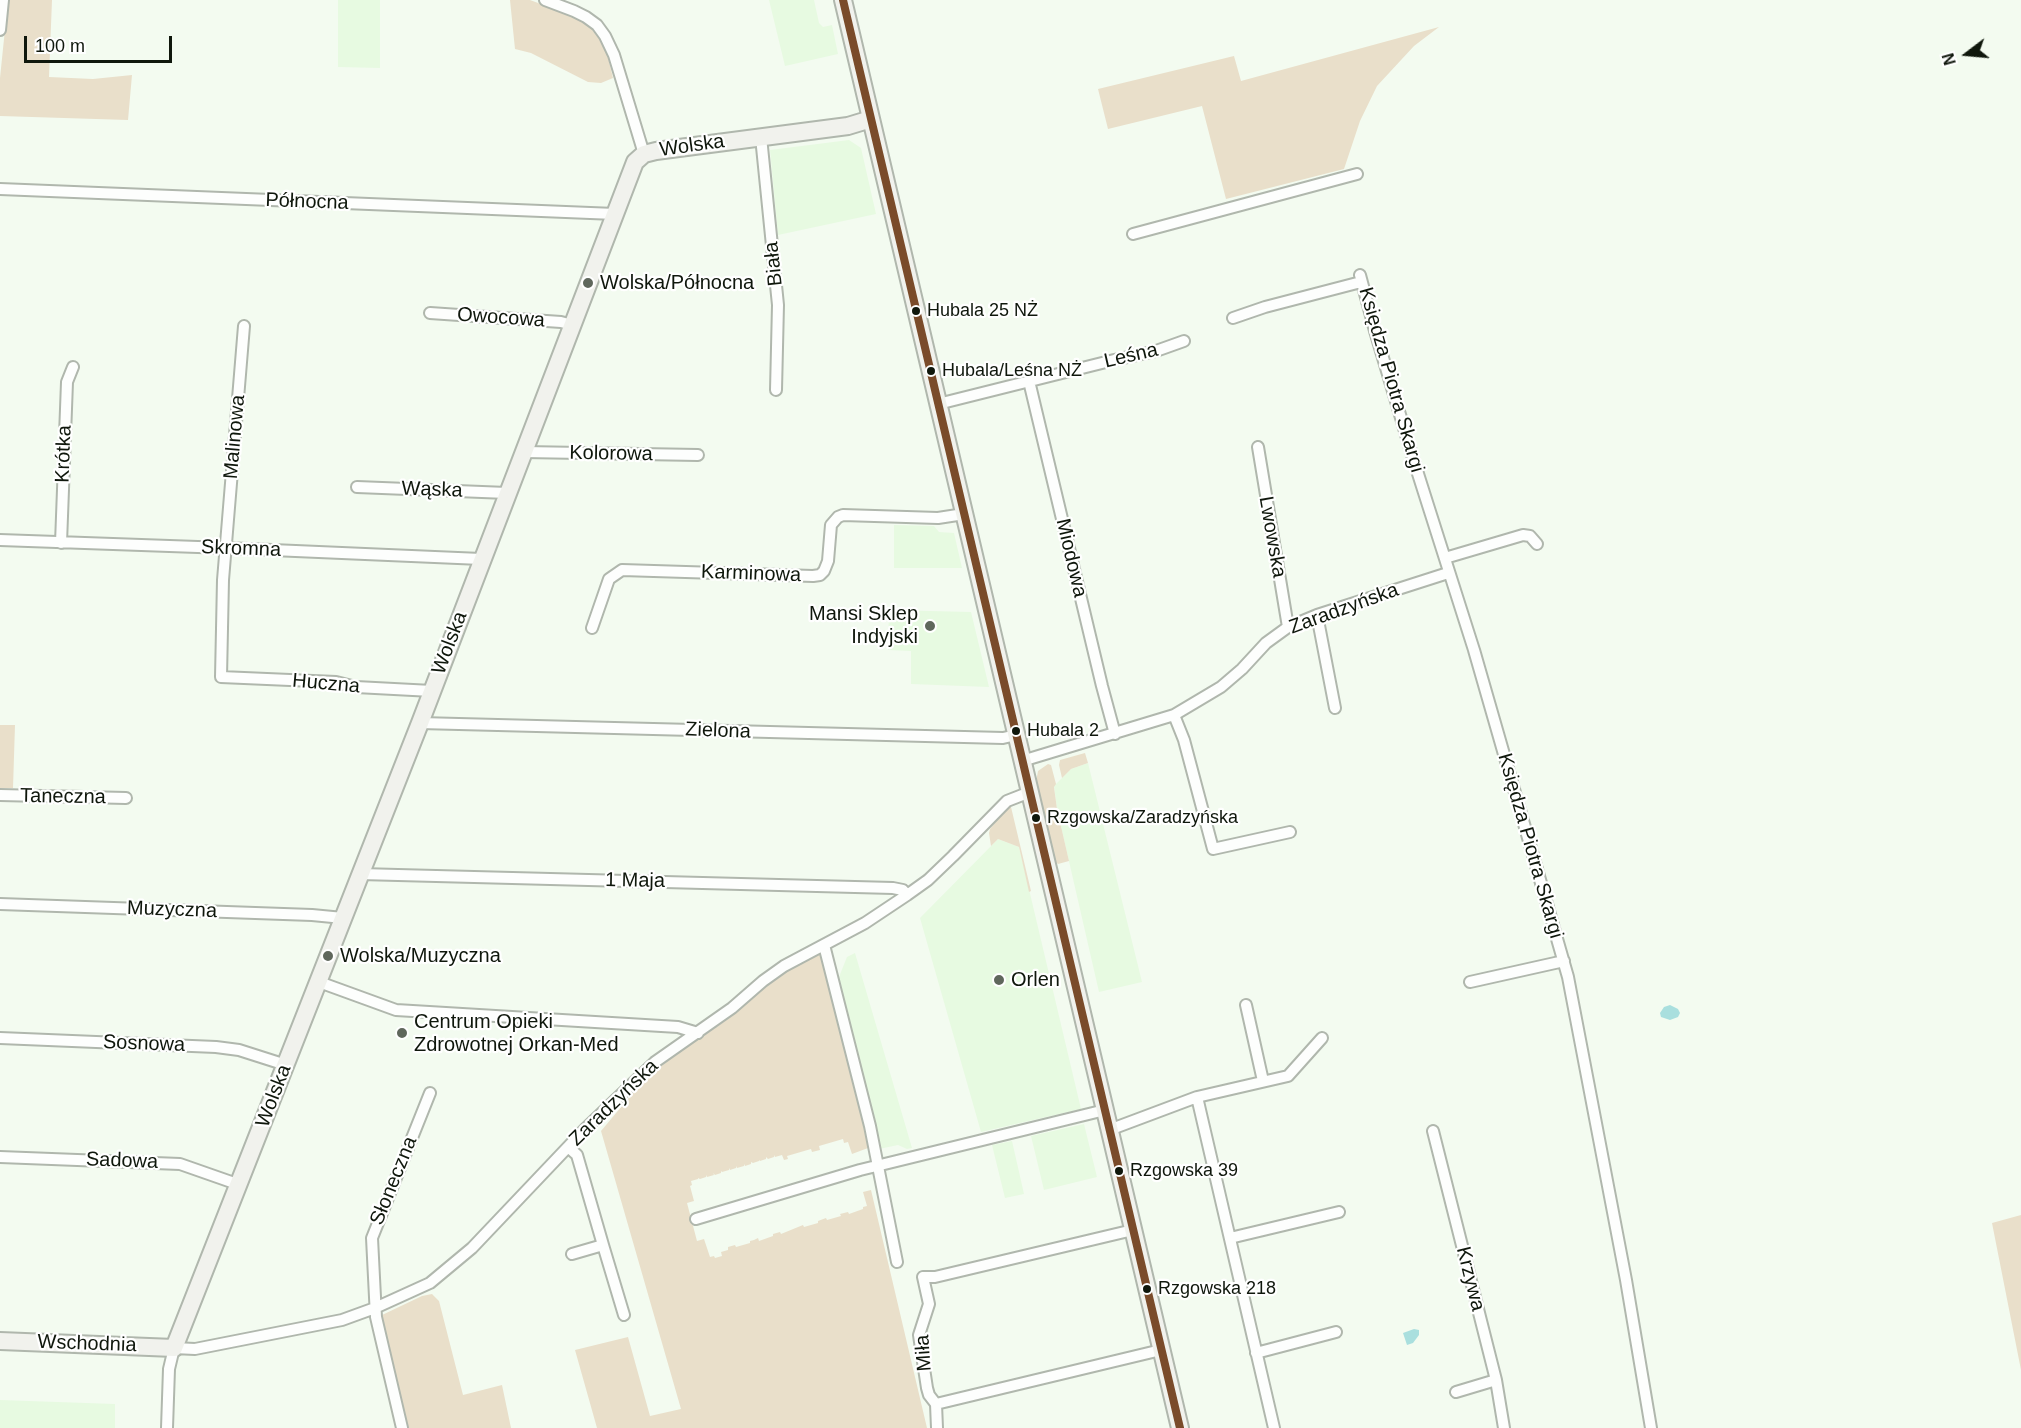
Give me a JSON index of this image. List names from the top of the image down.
{
  "streets": {
    "street": [
      "Wolska",
      "Północna",
      "Biała",
      "Owocowa",
      "Leśna",
      "Księdza Piotra Skargi",
      "Malinowa",
      "Krótka",
      "Kolorowa",
      "Wąska",
      "Lwowska",
      "Skromna",
      "Miodowa",
      "Karminowa",
      "Zaradzyńska",
      "Huczna",
      "Zielona",
      "Taneczna",
      "1 Maja",
      "Muzyczna",
      "Sosnowa",
      "Sadowa",
      "Słoneczna",
      "Krzywa",
      "Wschodnia",
      "Miła"
    ]
  },
  "crossings": [
    ["Wolska", "Północna"],
    ["Wolska", "Biała"],
    ["Wolska", "Owocowa"],
    ["Wolska", "Kolorowa"],
    ["Wolska", "Wąska"],
    ["Wolska", "Skromna"],
    ["Wolska", "Zaradzyńska"],
    ["Wolska", "Huczna"],
    ["Wolska", "Zielona"],
    ["Wolska", "1 Maja"],
    ["Wolska", "Muzyczna"],
    ["Wolska", "Sosnowa"],
    ["Wolska", "Sadowa"],
    ["Wolska", "Wschodnia"],
    ["Leśna", "Miodowa"],
    ["Księdza Piotra Skargi", "Zaradzyńska"],
    ["Malinowa", "Skromna"],
    ["Malinowa", "Huczna"],
    ["Krótka", "Skromna"],
    ["Lwowska", "Zaradzyńska"],
    ["Miodowa", "Zaradzyńska"],
    ["Zaradzyńska", "1 Maja"],
    ["Zaradzyńska", "Słoneczna"],
    ["Zaradzyńska", "Wschodnia"]
  ],
  "places": [
    "Wolska/Północna",
    "Hubala 25 NŻ",
    "Hubala/Leśna NŻ",
    "Mansi Sklep Indyjski",
    "Hubala 2",
    "Rzgowska/Zaradzyńska",
    "Wolska/Muzyczna",
    "Orlen",
    "Centrum Opieki Zdrowotnej Orkan-Med",
    "Rzgowska 39",
    "Rzgowska 218"
  ],
  "scale_bar": "100 m",
  "north": "left"
}
